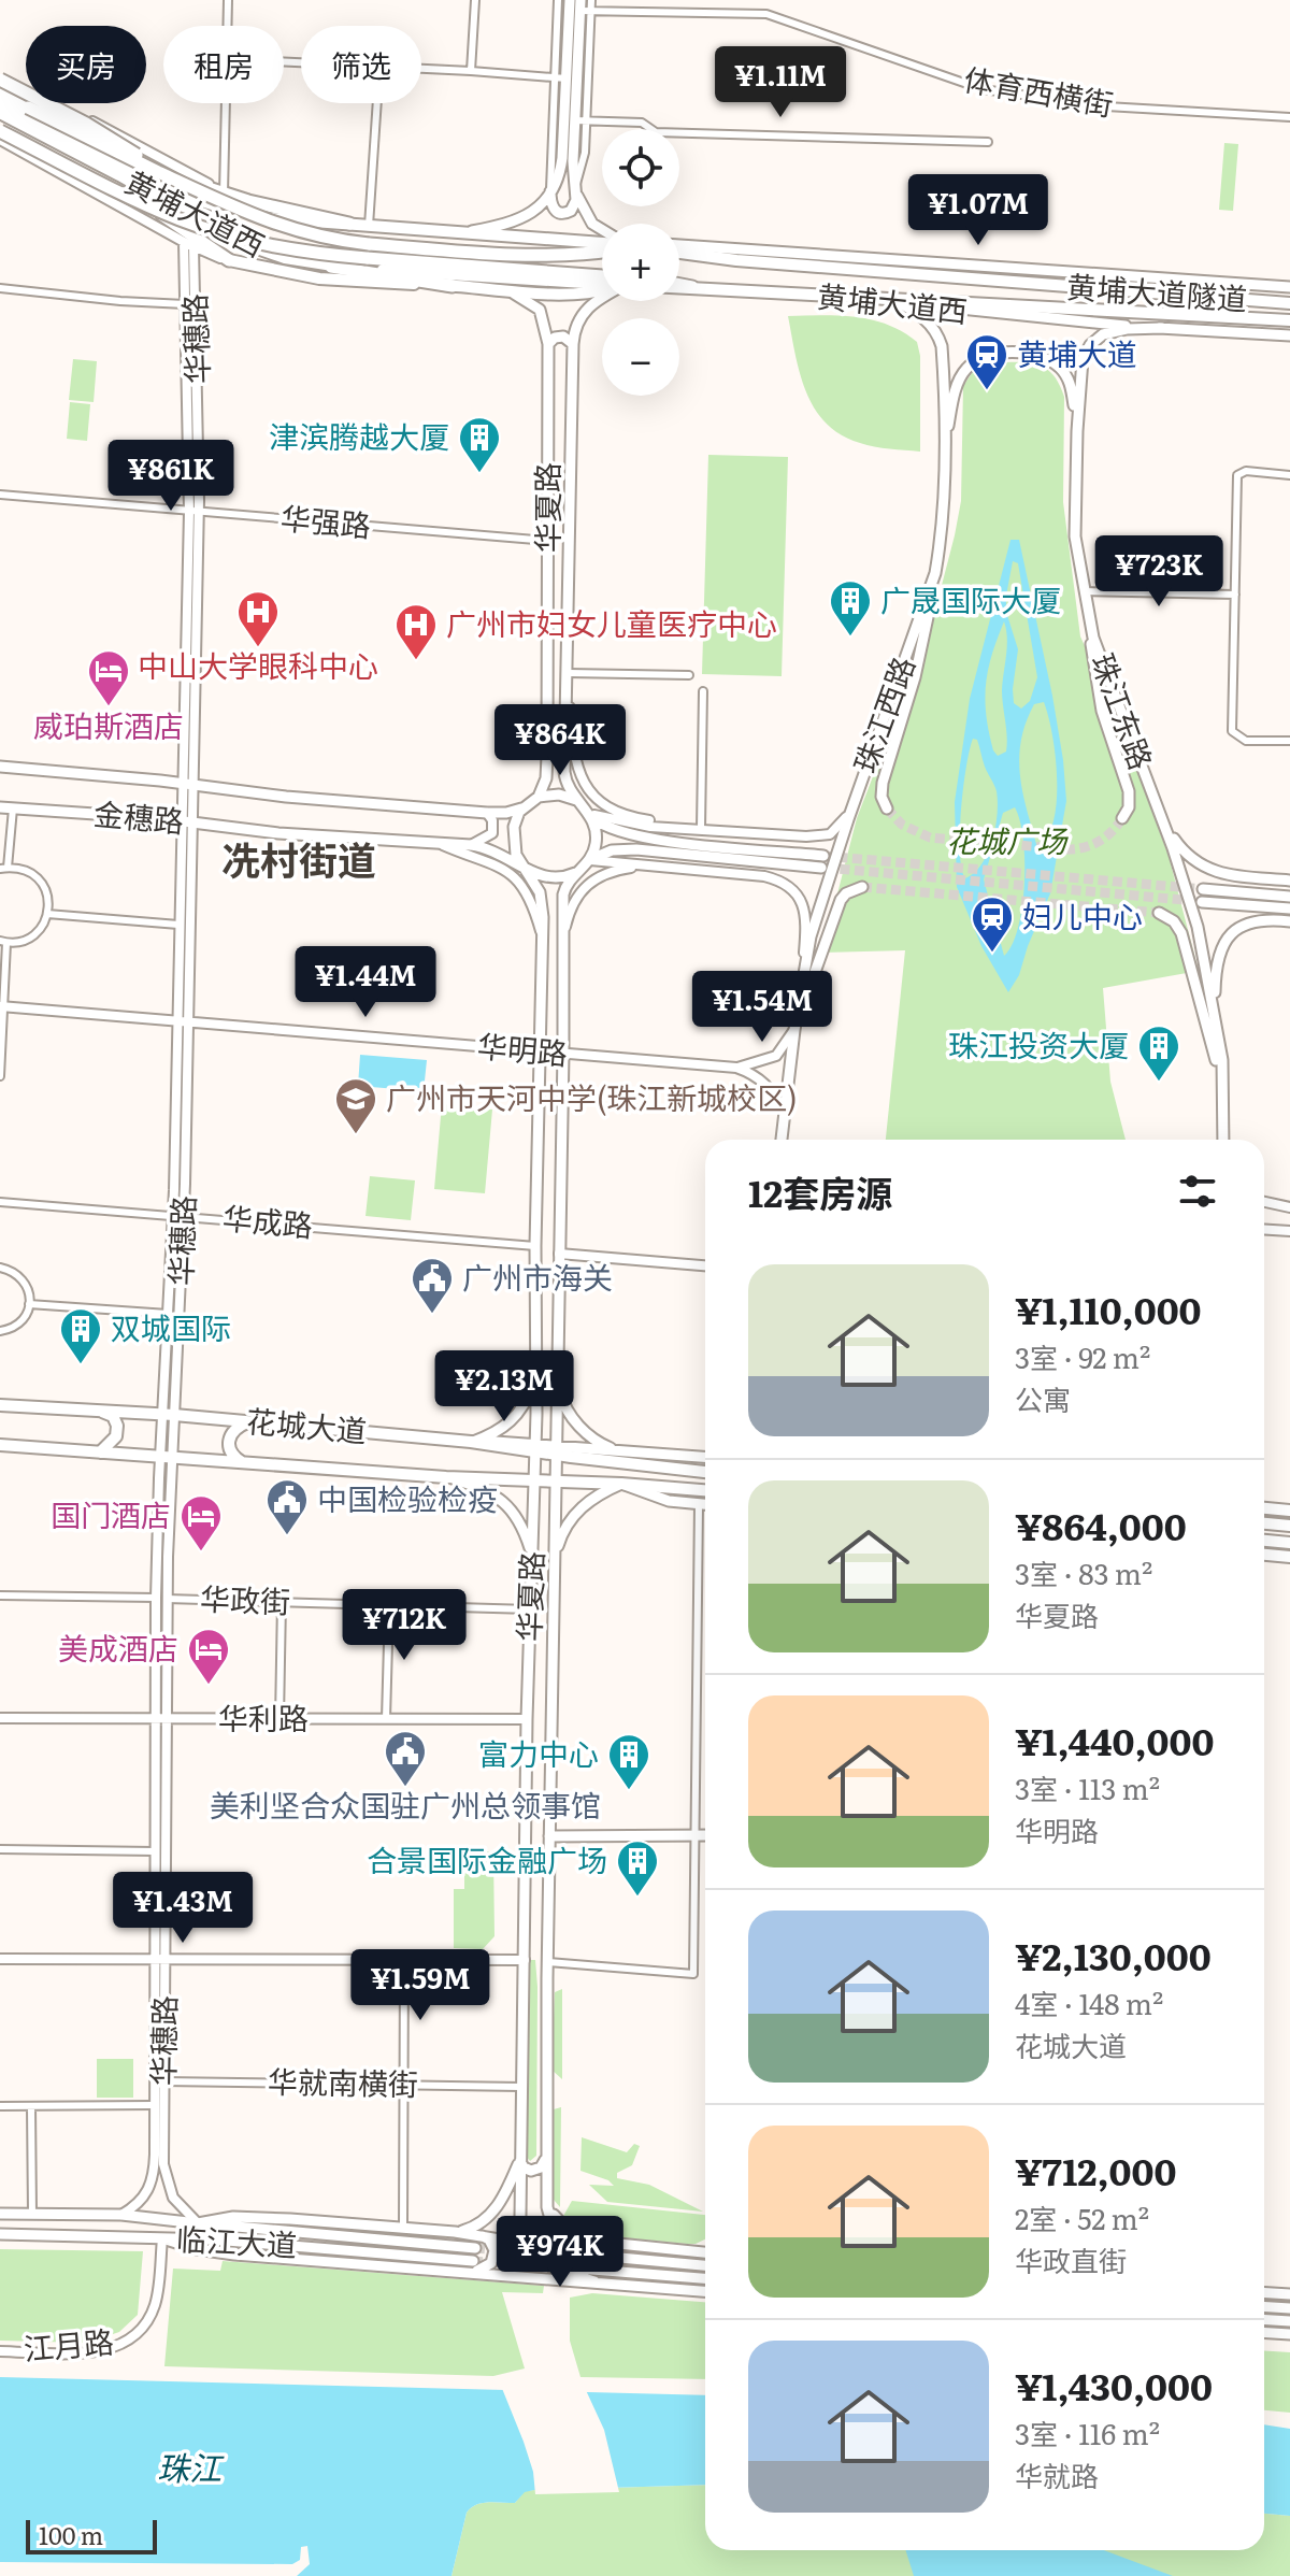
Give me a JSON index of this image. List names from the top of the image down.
{
  "streets": {
    "main road": [
      "黄埔大道西",
      "黄埔大道隧道",
      "华夏路",
      "珠江东路",
      "珠江西路",
      "金穗路",
      "花城大道",
      "临江大道"
    ],
    "street": [
      "体育西横街",
      "华穗路",
      "华强路",
      "华明路",
      "华成路",
      "华政街",
      "华利路",
      "华就南横街",
      "江月路"
    ]
  },
  "crossings": [
    ["黄埔大道西", "黄埔大道隧道"],
    ["黄埔大道西", "珠江东路"],
    ["黄埔大道西", "珠江西路"],
    ["黄埔大道隧道", "珠江西路"],
    ["华穗路", "华强路"],
    ["华穗路", "金穗路"],
    ["华穗路", "华明路"],
    ["华穗路", "华成路"],
    ["华穗路", "花城大道"],
    ["华穗路", "华政街"],
    ["华穗路", "华利路"],
    ["华穗路", "华就南横街"],
    ["华穗路", "临江大道"],
    ["华夏路", "华强路"],
    ["华夏路", "珠江西路"],
    ["华夏路", "金穗路"],
    ["华夏路", "华明路"],
    ["华夏路", "华成路"],
    ["华夏路", "花城大道"],
    ["华夏路", "华政街"],
    ["华夏路", "华利路"],
    ["华夏路", "华就南横街"],
    ["珠江西路", "华明路"],
    ["临江大道", "江月路"]
  ],
  "districts": ["冼村街道"],
  "water": ["珠江"],
  "parks": ["花城广场"],
  "places": {
    "station": ["黄埔大道", "妇儿中心"],
    "building": [
      "津滨腾越大厦",
      "广晟国际大厦",
      "珠江投资大厦",
      "双城国际",
      "富力中心",
      "合景国际金融广场"
    ],
    "hospital": ["中山大学眼科中心", "广州市妇女儿童医疗中心"],
    "hotel": ["威珀斯酒店", "国门酒店", "美成酒店"],
    "school or university": ["广州市天河中学(珠江新城校区)"],
    "public building": ["广州市海关", "中国检验检疫", "美利坚合众国驻广州总领事馆"]
  },
  "scale_bar": "100 m",
  "page": {
    "chip": ["买房", "租房", "筛选"],
    "price": [
      "¥1.11M",
      "¥1.07M",
      "¥861K",
      "¥723K",
      "¥864K",
      "¥1.44M",
      "¥1.54M",
      "¥2.13M",
      "¥712K",
      "¥1.43M",
      "¥1.59M",
      "¥974K"
    ],
    "map_buttons": ["+", "−"],
    "heading": "12套房源",
    "list": [
      {
        "name": "¥1,110,000",
        "note": "3室 · 92 m² · 公寓"
      },
      {
        "name": "¥864,000",
        "note": "3室 · 83 m² · 华夏路"
      },
      {
        "name": "¥1,440,000",
        "note": "3室 · 113 m² · 华明路"
      },
      {
        "name": "¥2,130,000",
        "note": "4室 · 148 m² · 花城大道"
      },
      {
        "name": "¥712,000",
        "note": "2室 · 52 m² · 华政直街"
      },
      {
        "name": "¥1,430,000",
        "note": "3室 · 116 m² · 华就路"
      }
    ],
    "scale": "100 m"
  }
}
